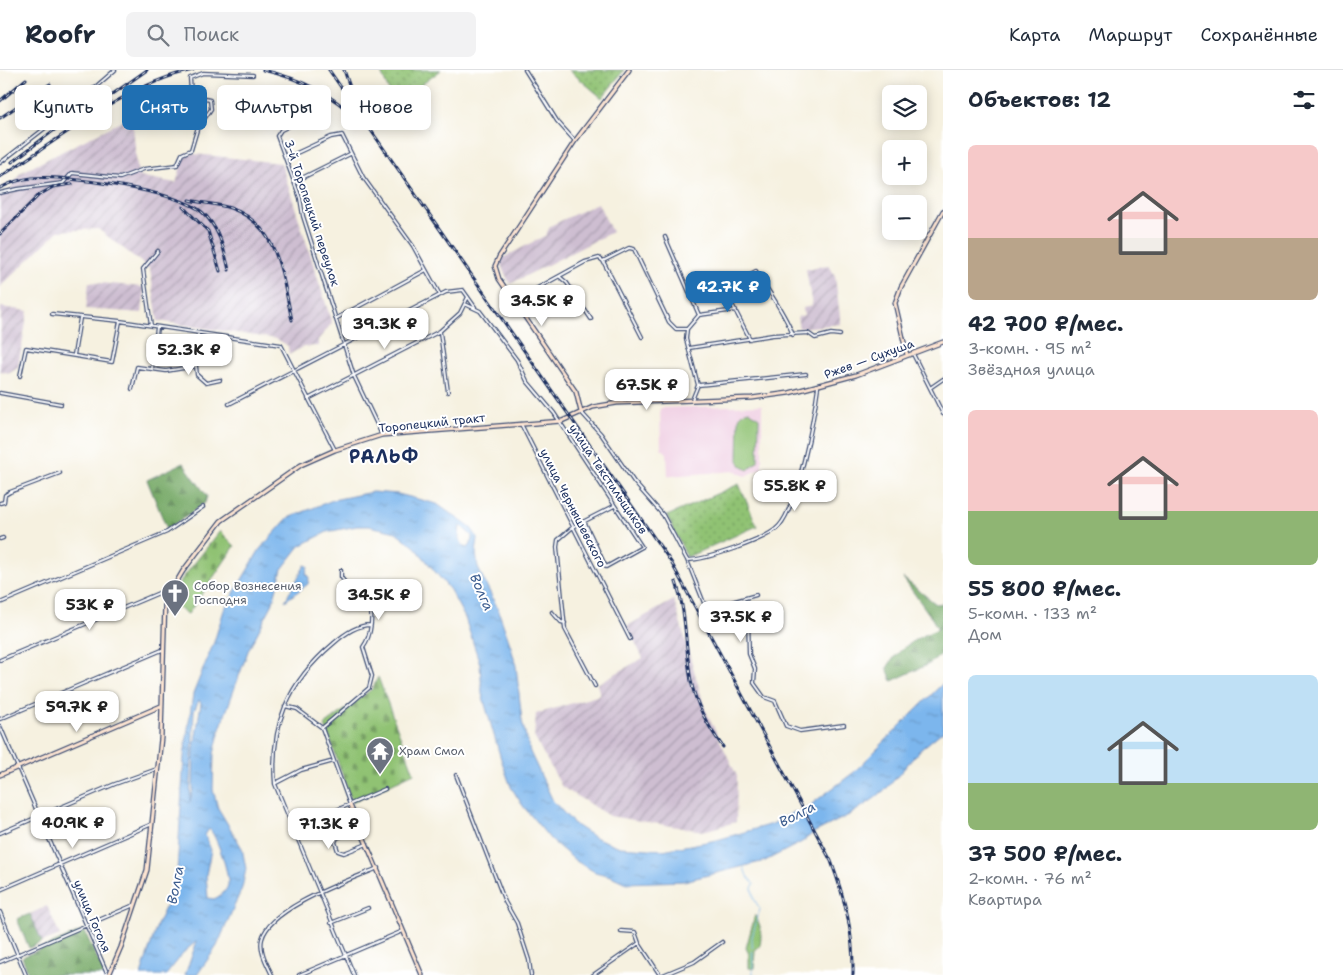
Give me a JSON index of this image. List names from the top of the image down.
{
  "streets": {
    "main road": ["Ржев — Сухуша", "Торопецкий тракт"],
    "street": [
      "3-й Торопецкий переулок",
      "улица Текстильщиков",
      "улица Чернышевского",
      "улица Гоголя"
    ]
  },
  "crossings": [
    ["3-й Торопецкий переулок", "Торопецкий тракт"],
    ["Торопецкий тракт", "улица Текстильщиков"],
    ["Торопецкий тракт", "улица Чернышевского"],
    ["Торопецкий тракт", "улица Гоголя"]
  ],
  "districts": ["РАЛЬФ"],
  "water": ["Волга"],
  "places": {
    "church": ["Собор Вознесения Господня"],
    "temple": ["Храм Смол"]
  },
  "page": {
    "header": "Roofr",
    "search": "Поиск",
    "nav": ["Карта", "Маршрут", "Сохранённые"],
    "heading": "Объектов: 12",
    "map_buttons": ["+", "−"],
    "chip": [
      "Купить",
      "Снять",
      "Фильтры",
      "Новое"
    ],
    "list": [
      {
        "name": "42 700 ₽/мес.",
        "note": "3-комн. · 95 m² · Звёздная улица"
      },
      {
        "name": "55 800 ₽/мес.",
        "note": "5-комн. · 133 m² · Дом"
      },
      {
        "name": "37 500 ₽/мес.",
        "note": "2-комн. · 76 m² · Квартира"
      }
    ],
    "price": [
      "42.7K ₽",
      "34.5K ₽",
      "39.3K ₽",
      "52.3K ₽",
      "67.5K ₽",
      "55.8K ₽",
      "34.5K ₽",
      "53K ₽",
      "37.5K ₽",
      "59.7K ₽",
      "40.9K ₽",
      "71.3K ₽"
    ]
  }
}
